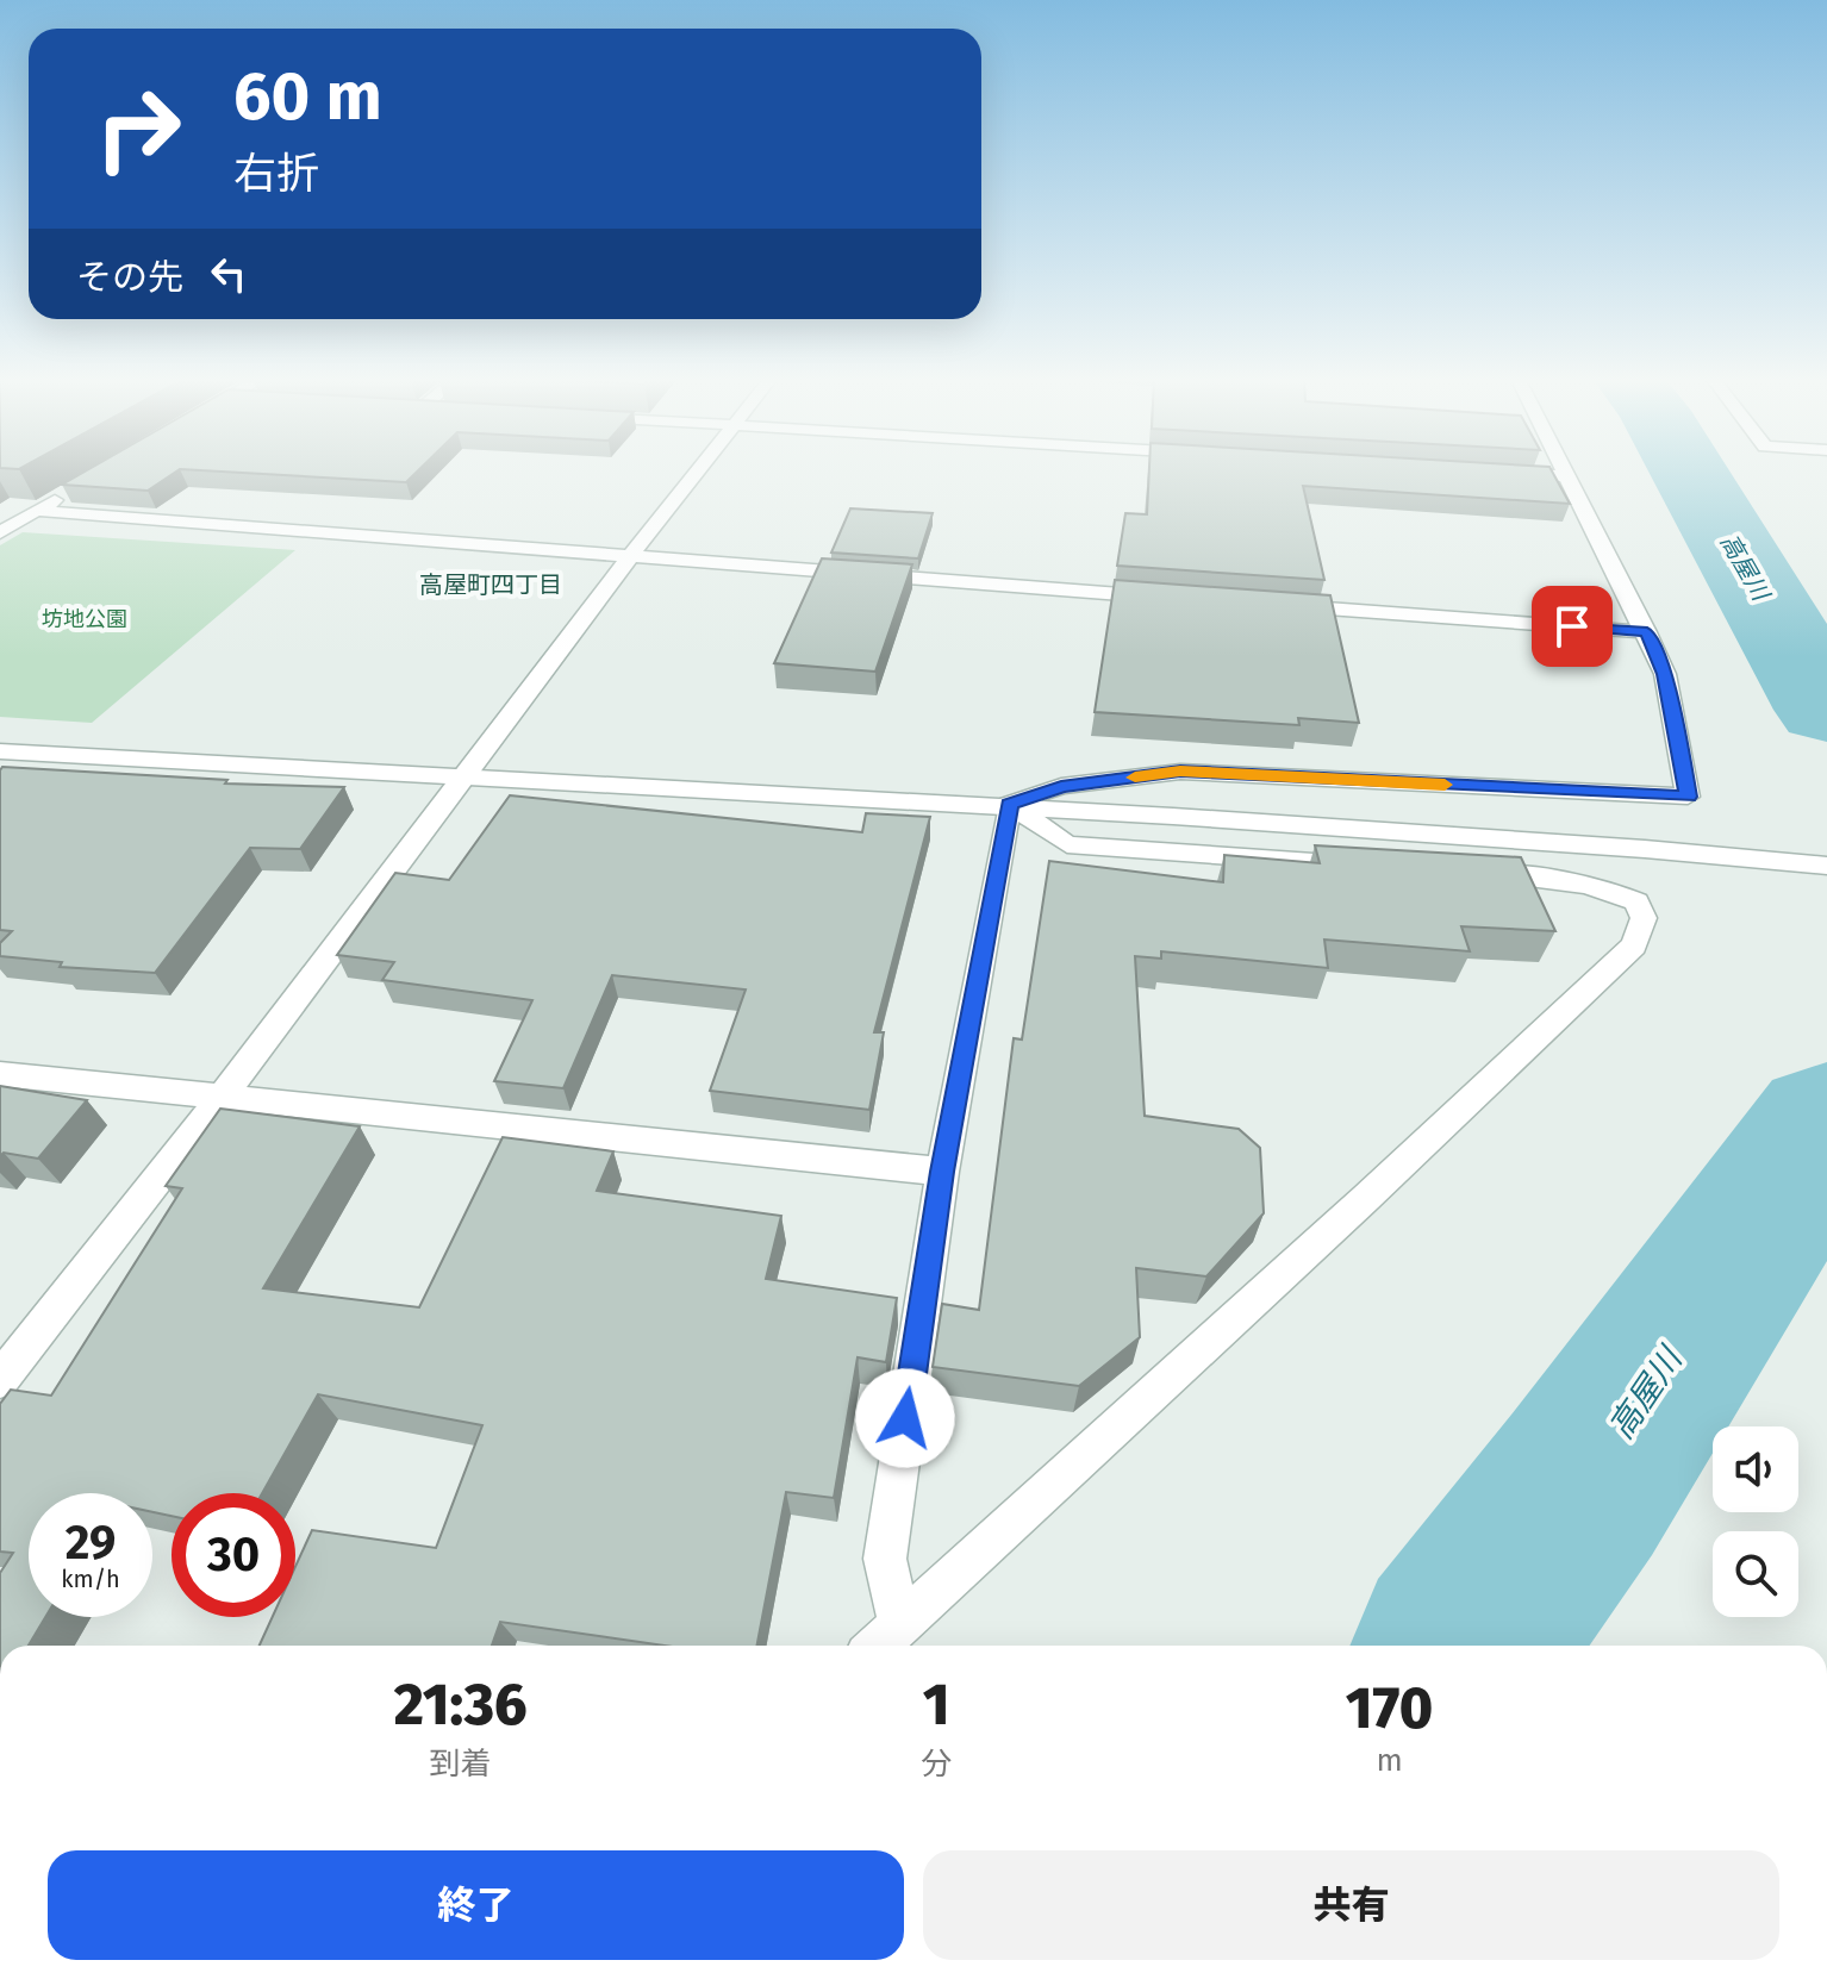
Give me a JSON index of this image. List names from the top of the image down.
{
  "districts": ["高屋町四丁目"],
  "water": ["高屋川"],
  "parks": ["坊地公園"],
  "page": {
    "turn": ["60 m", "右折"],
    "then": "その先",
    "speed": "29 km/h",
    "limit": "30",
    "eta": [
      "21:36",
      "到着",
      "1",
      "分",
      "170",
      "m"
    ],
    "buttons": ["終了", "共有"]
  }
}
